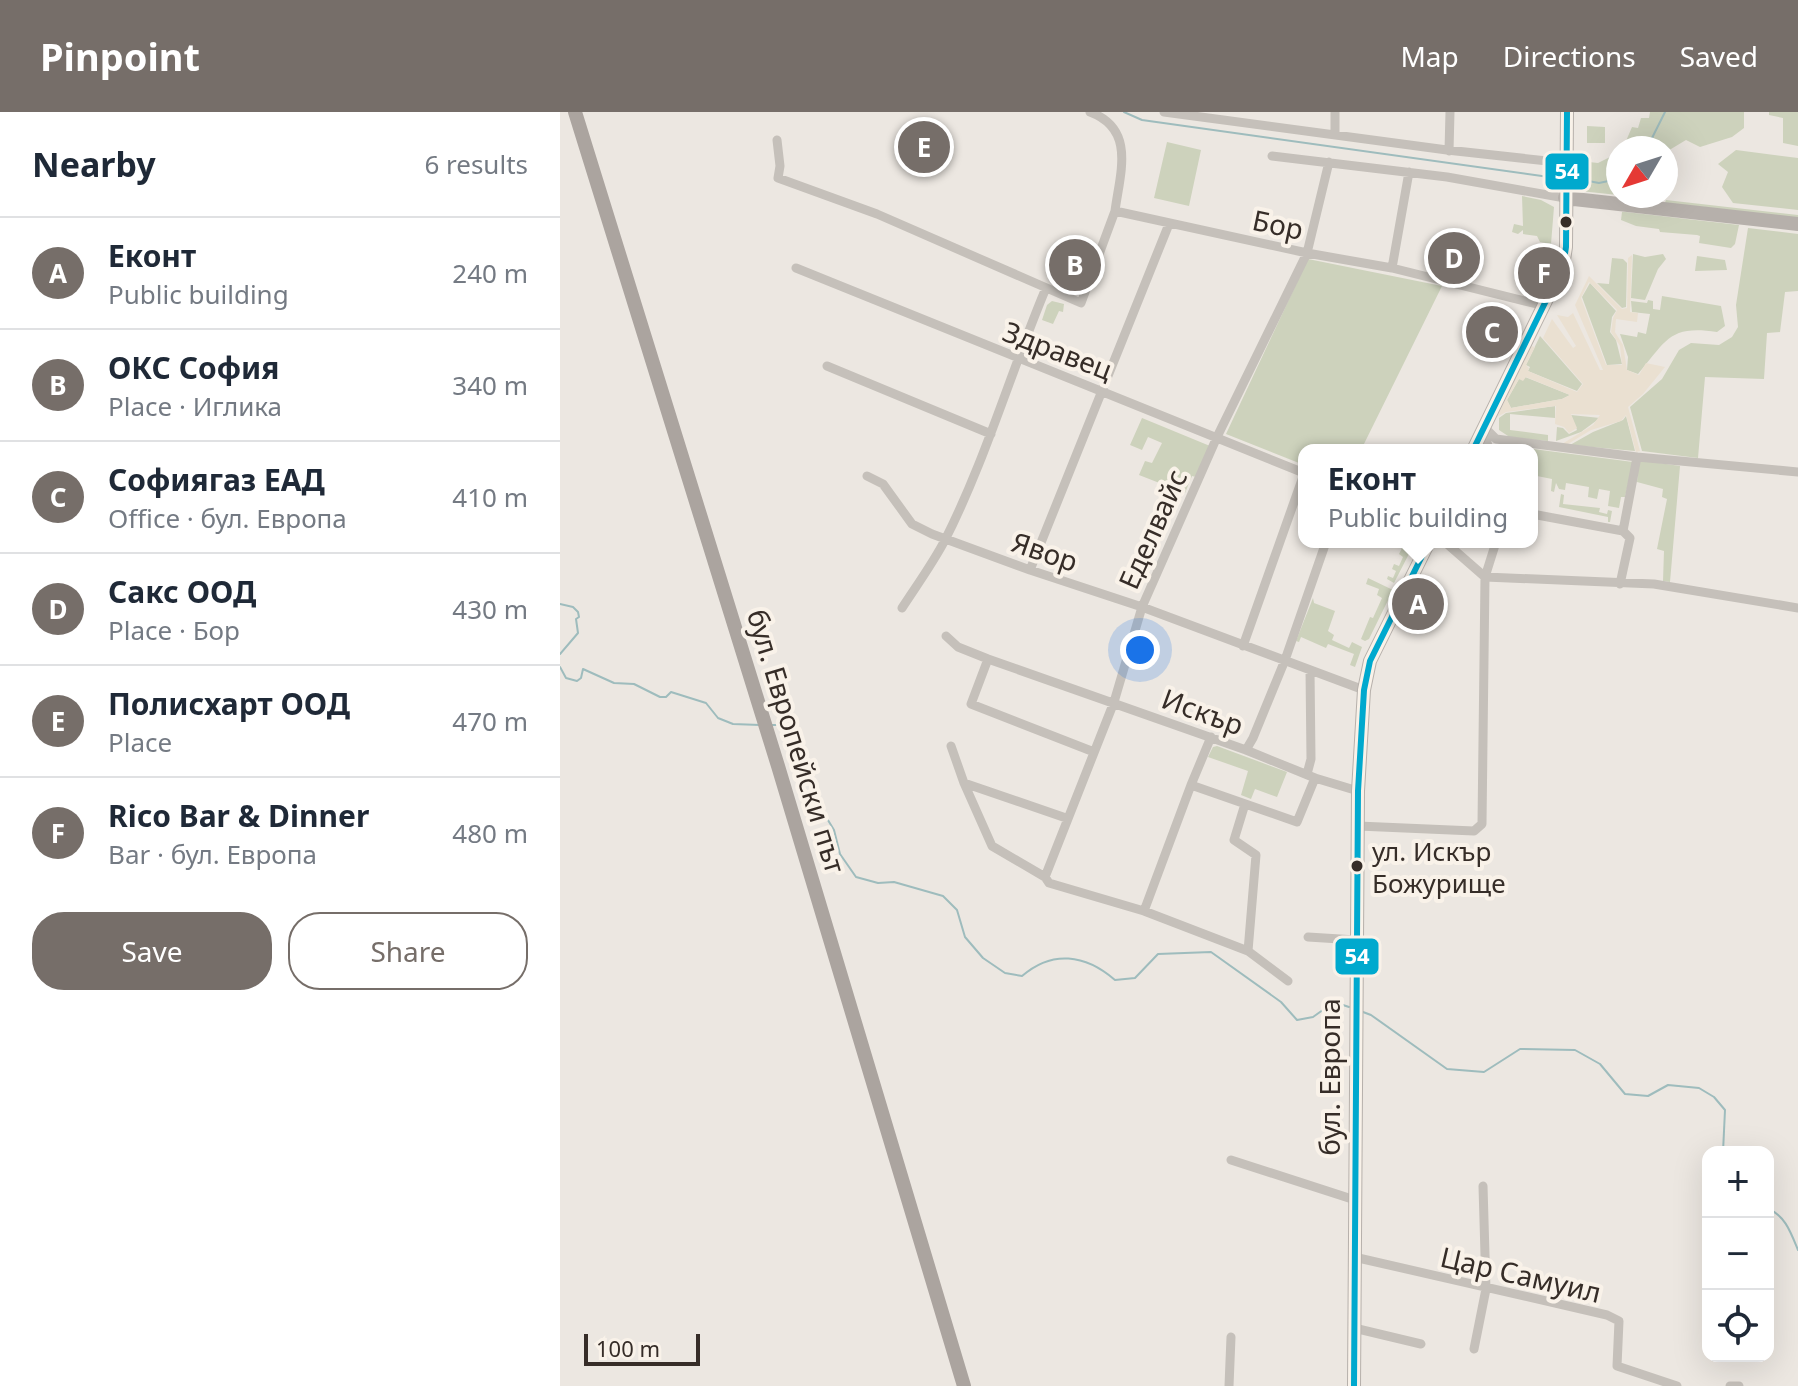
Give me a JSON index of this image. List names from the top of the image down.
{
  "streets": {
    "main road": ["бул. Европейски път"],
    "street": [
      "Бор",
      "Здравец",
      "Еделвайс",
      "Явор",
      "Искър",
      "бул. Европа",
      "Цар Самуил"
    ]
  },
  "crossings": [
    ["Бор", "Еделвайс"],
    ["Здравец", "Еделвайс"],
    ["Еделвайс", "Явор"],
    ["Еделвайс", "Искър"],
    ["Явор", "бул. Европа"],
    ["Искър", "бул. Европа"],
    ["бул. Европа", "Цар Самуил"]
  ],
  "places": ["ул. Искър Божурище"],
  "lines": ["transit line 54"],
  "scale_bar": "100 m",
  "north": "bottom left",
  "page": {
    "header": "Pinpoint",
    "nav": ["Map", "Directions", "Saved"],
    "heading": ["Nearby", "6 results"],
    "pins": [
      "E",
      "D",
      "B",
      "F",
      "C",
      "A"
    ],
    "list": [
      {
        "mark": "A",
        "name": "Еконт",
        "note": "Public building",
        "value": "240 m"
      },
      {
        "mark": "B",
        "name": "ОКС София",
        "note": "Place · Иглика",
        "value": "340 m"
      },
      {
        "mark": "C",
        "name": "Софиягаз ЕАД",
        "note": "Office · бул. Европа",
        "value": "410 m"
      },
      {
        "mark": "D",
        "name": "Сакс ООД",
        "note": "Place · Бор",
        "value": "430 m"
      },
      {
        "mark": "E",
        "name": "Полисхарт ООД",
        "note": "Place",
        "value": "470 m"
      },
      {
        "mark": "F",
        "name": "Rico Bar & Dinner",
        "note": "Bar · бул. Европа",
        "value": "480 m"
      }
    ],
    "popup": ["Еконт", "Public building"],
    "buttons": ["Save", "Share"],
    "map_buttons": ["+", "−"],
    "scale": "100 m"
  }
}
